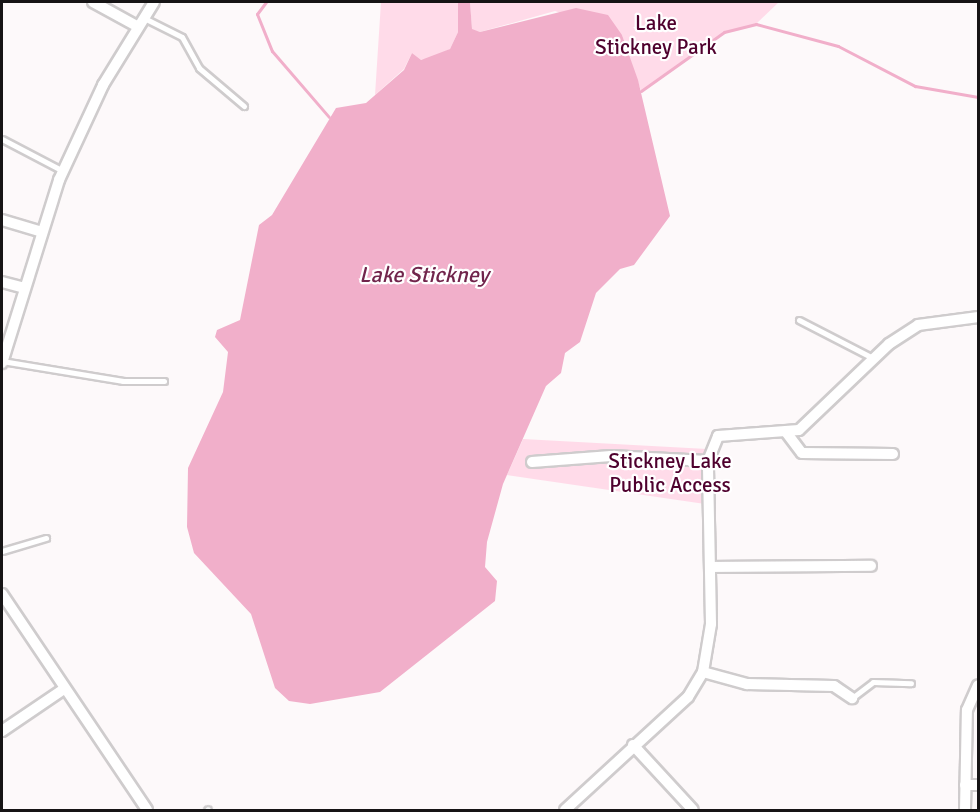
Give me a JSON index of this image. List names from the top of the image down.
{
  "water": ["Lake Stickney"],
  "parks": ["Lake Stickney Park", "Stickney Lake Public Access"]
}
